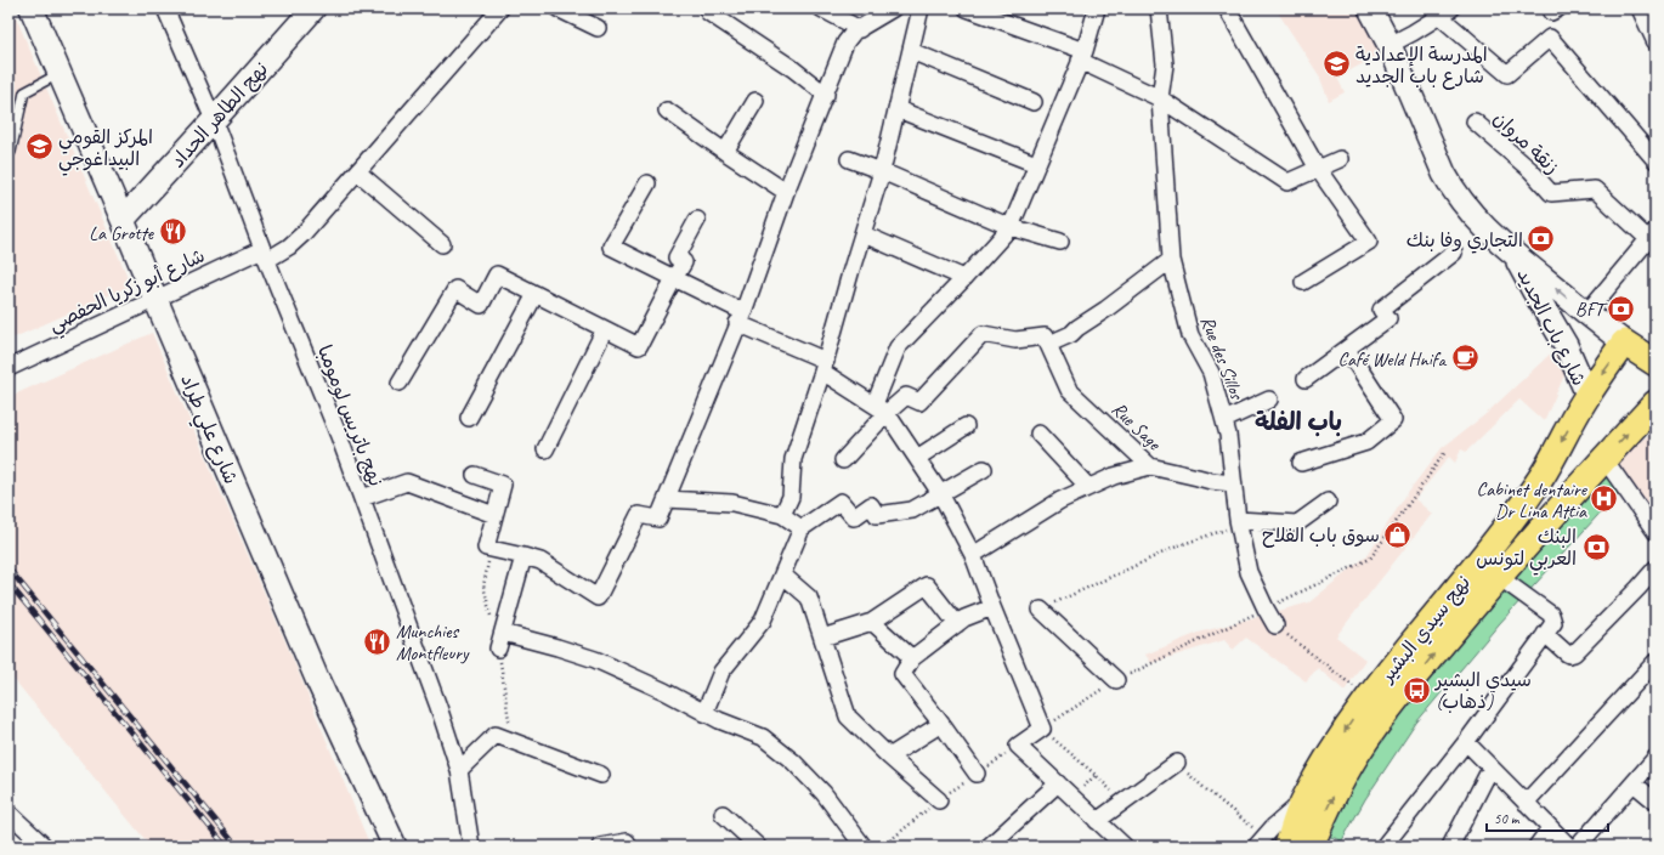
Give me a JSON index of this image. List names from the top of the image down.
{
  "streets": {
    "main road": ["نهج سيدي البشير"],
    "street": [
      "نهج الطاهر الحداد",
      "زنقة مروان",
      "شارع أبو زكريا الحفصي",
      "شارع باب الجديد",
      "Rue des Sillos",
      "نهج باتريس لومومبا",
      "Rue Sage",
      "شارع علي طراد"
    ]
  },
  "crossings": [
    ["نهج الطاهر الحداد", "نهج باتريس لومومبا"],
    ["نهج الطاهر الحداد", "شارع علي طراد"],
    ["شارع أبو زكريا الحفصي", "نهج باتريس لومومبا"],
    ["شارع أبو زكريا الحفصي", "شارع علي طراد"],
    ["شارع باب الجديد", "نهج سيدي البشير"],
    ["Rue des Sillos", "Rue Sage"]
  ],
  "districts": ["باب الفلة"],
  "places": {
    "school or university": ["المدرسة الإعدادية شارع باب الجديد", "المركز القومي البيداغوجي"],
    "restaurant": ["La Grotte", "Munchies Montfleury"],
    "bank": ["التجاري وفا بنك", "BFT", "البنك العربي لتونس"],
    "cafe": ["Café Weld Hnifa"],
    "hospital": ["Cabinet dentaire Dr Lina Attia"],
    "shop": ["سوق باب الفلاح"],
    "bus stop": ["سيدي البشير (ذهاب)"]
  },
  "scale_bar": "50 m"
}
